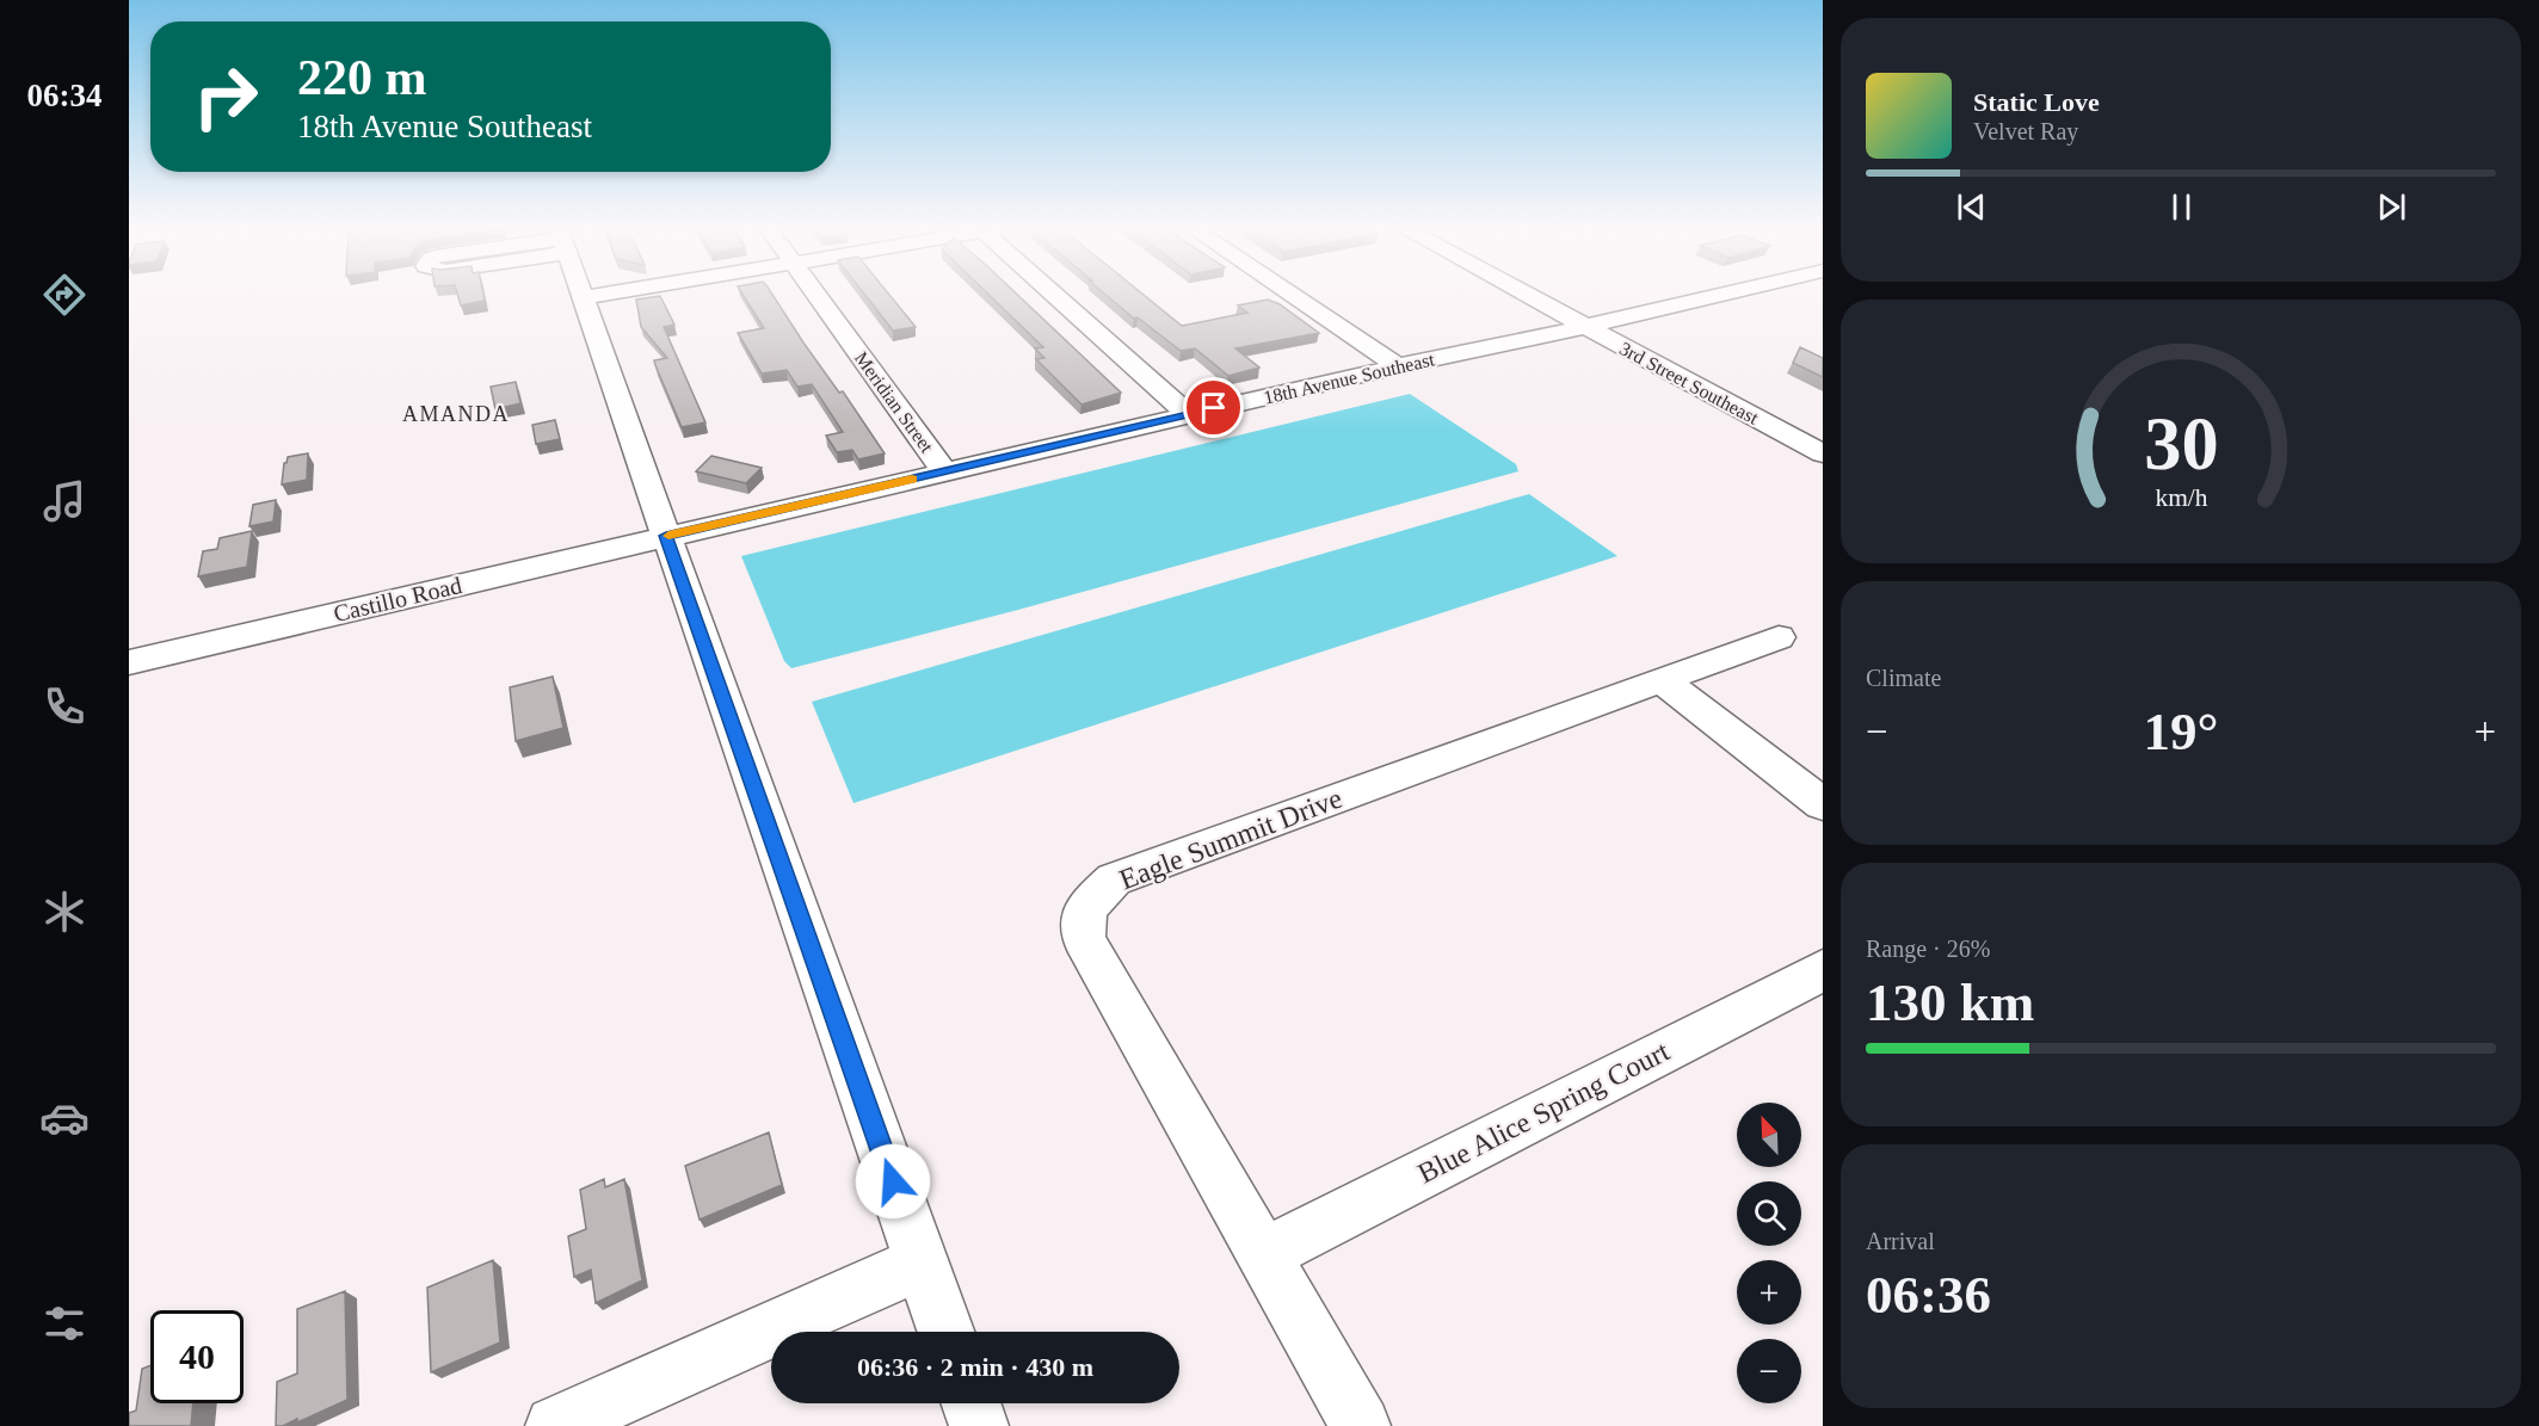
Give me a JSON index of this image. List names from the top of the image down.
{
  "streets": {
    "street": [
      "18th Avenue Southeast",
      "3rd Street Southeast",
      "Meridian Street",
      "Castillo Road",
      "Eagle Summit Drive",
      "Blue Alice Spring Court"
    ]
  },
  "crossings": [
    ["18th Avenue Southeast", "3rd Street Southeast"],
    ["18th Avenue Southeast", "Meridian Street"],
    ["18th Avenue Southeast", "Castillo Road"],
    ["Eagle Summit Drive", "Blue Alice Spring Court"]
  ],
  "districts": ["AMANDA"],
  "north": "top left",
  "page": {
    "tabs": "06:34",
    "turn": ["220 m", "18th Avenue Southeast"],
    "song": ["Static Love", "Velvet Ray"],
    "tile": [
      "Climate",
      ["Range · 26%", "130 km"],
      ["Arrival", "06:36"]
    ],
    "heat": ["−", "19°", "+"],
    "map_buttons": ["+", "−"],
    "limit": "40",
    "trip": "06:36 · 2 min · 430 m",
    "gauge": ["30", "km/h"]
  }
}
